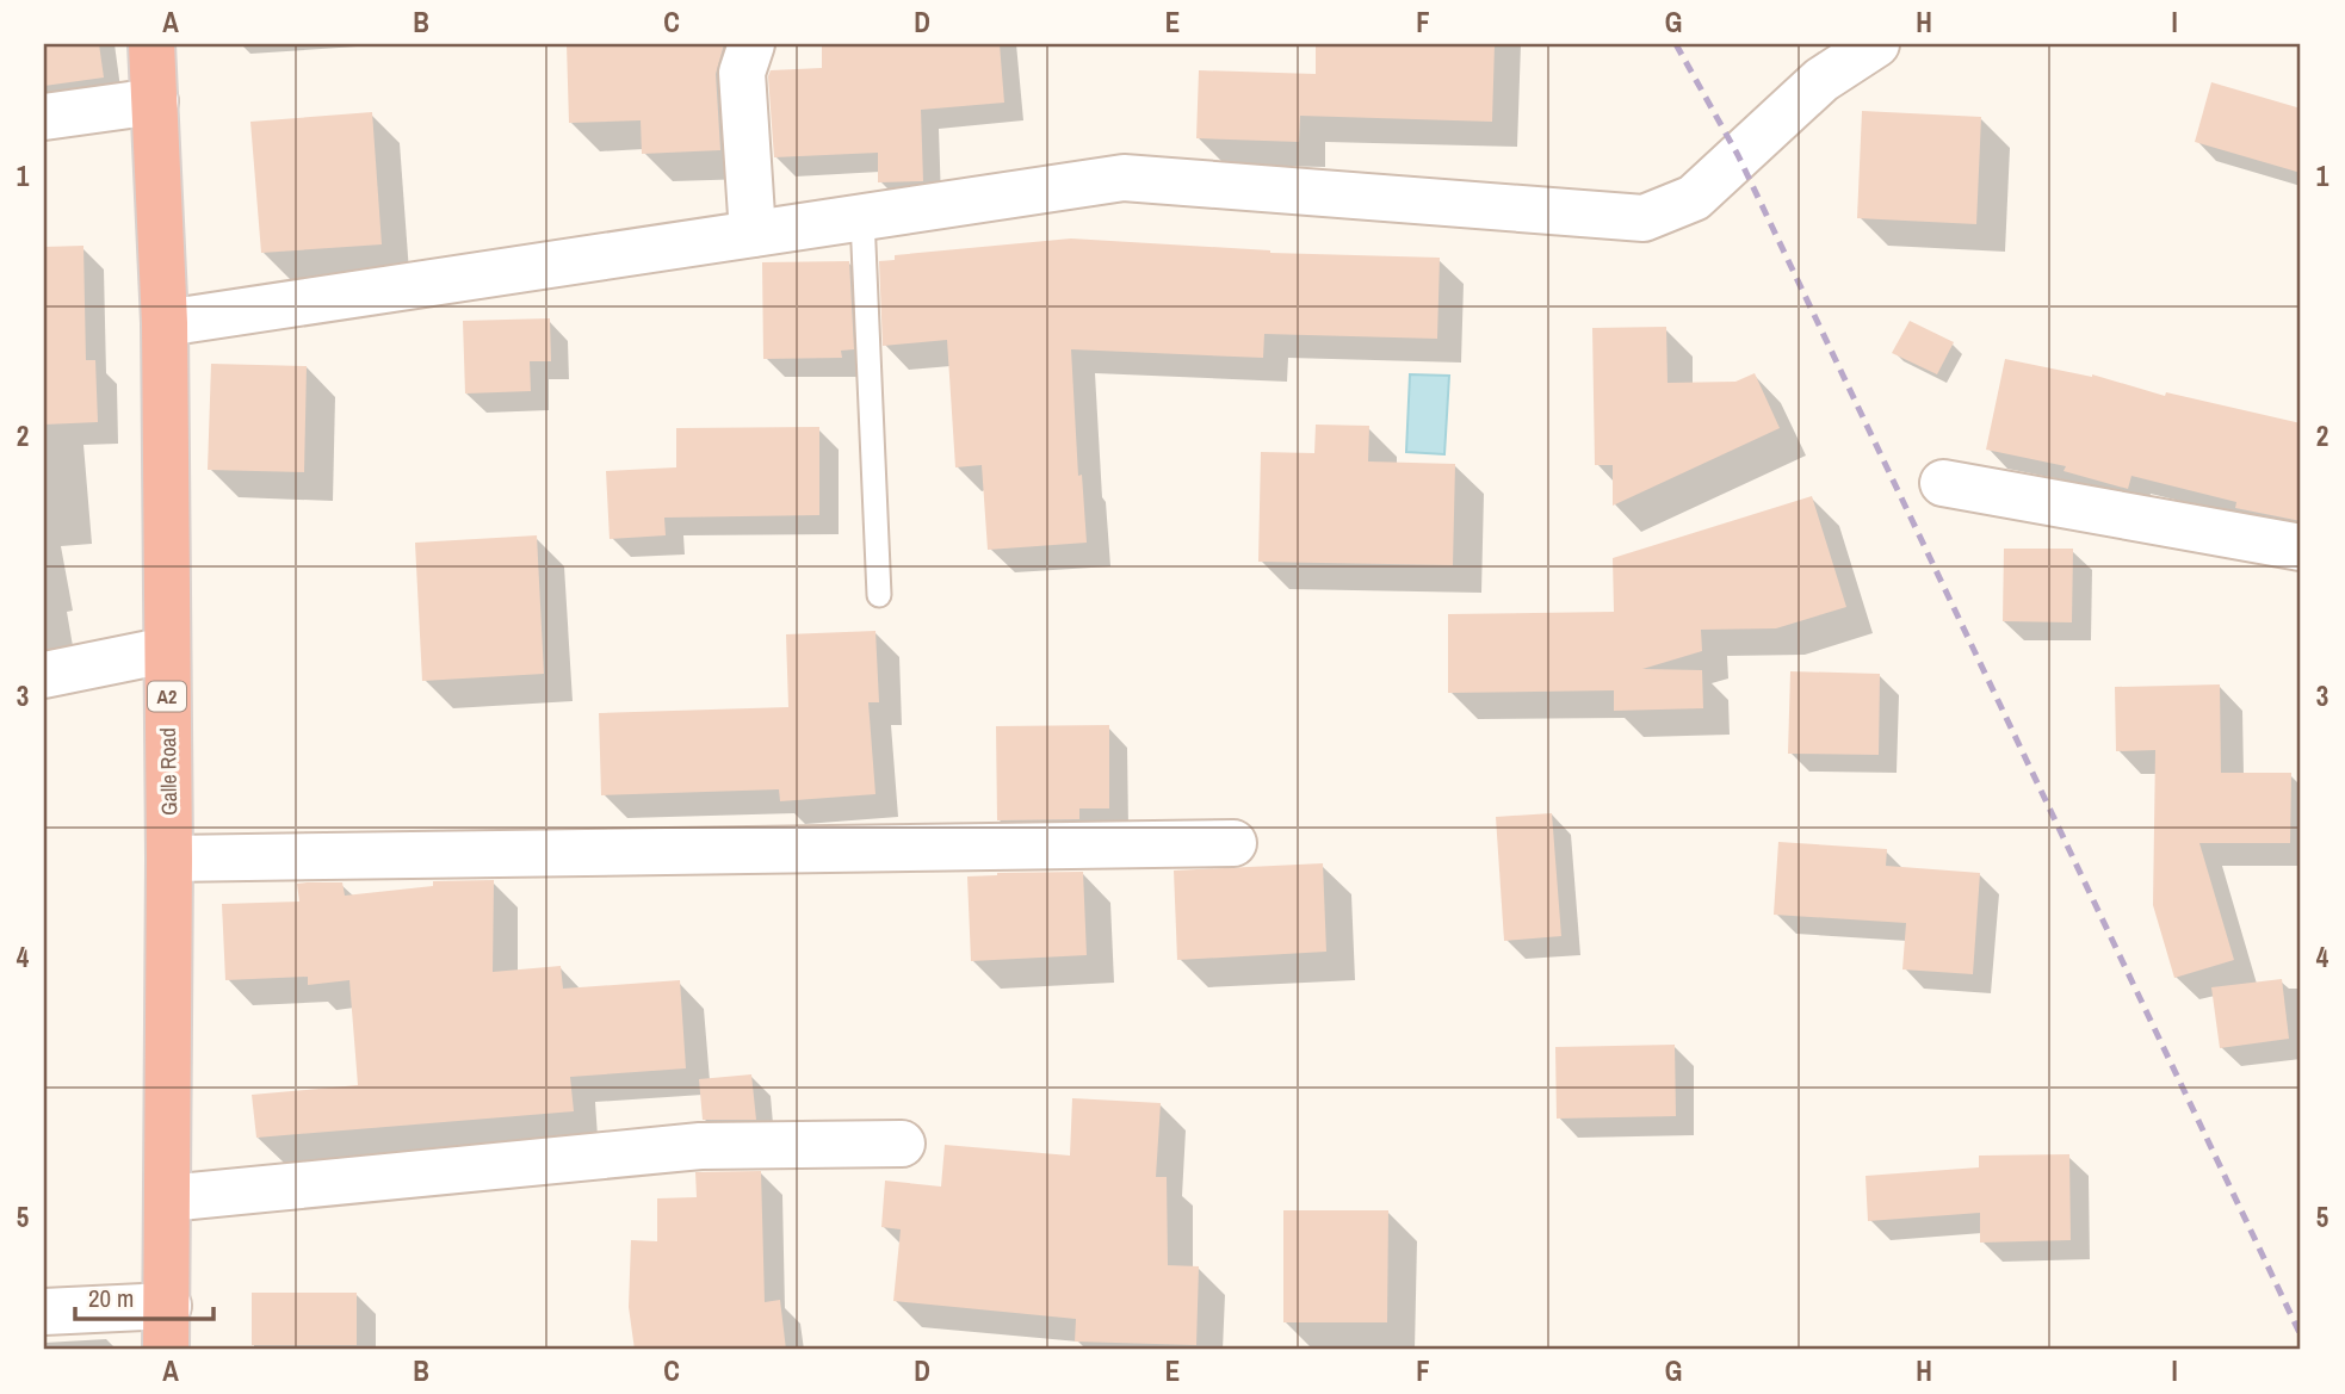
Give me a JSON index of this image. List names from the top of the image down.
{
  "streets": {
    "highway": ["A2", "Galle Road"]
  },
  "scale_bar": "20 m",
  "grid": {
    "columns": [
      "A",
      "B",
      "C",
      "D",
      "E",
      "F",
      "G",
      "H",
      "I"
    ],
    "rows": [
      "1",
      "2",
      "3",
      "4",
      "5"
    ]
  }
}
